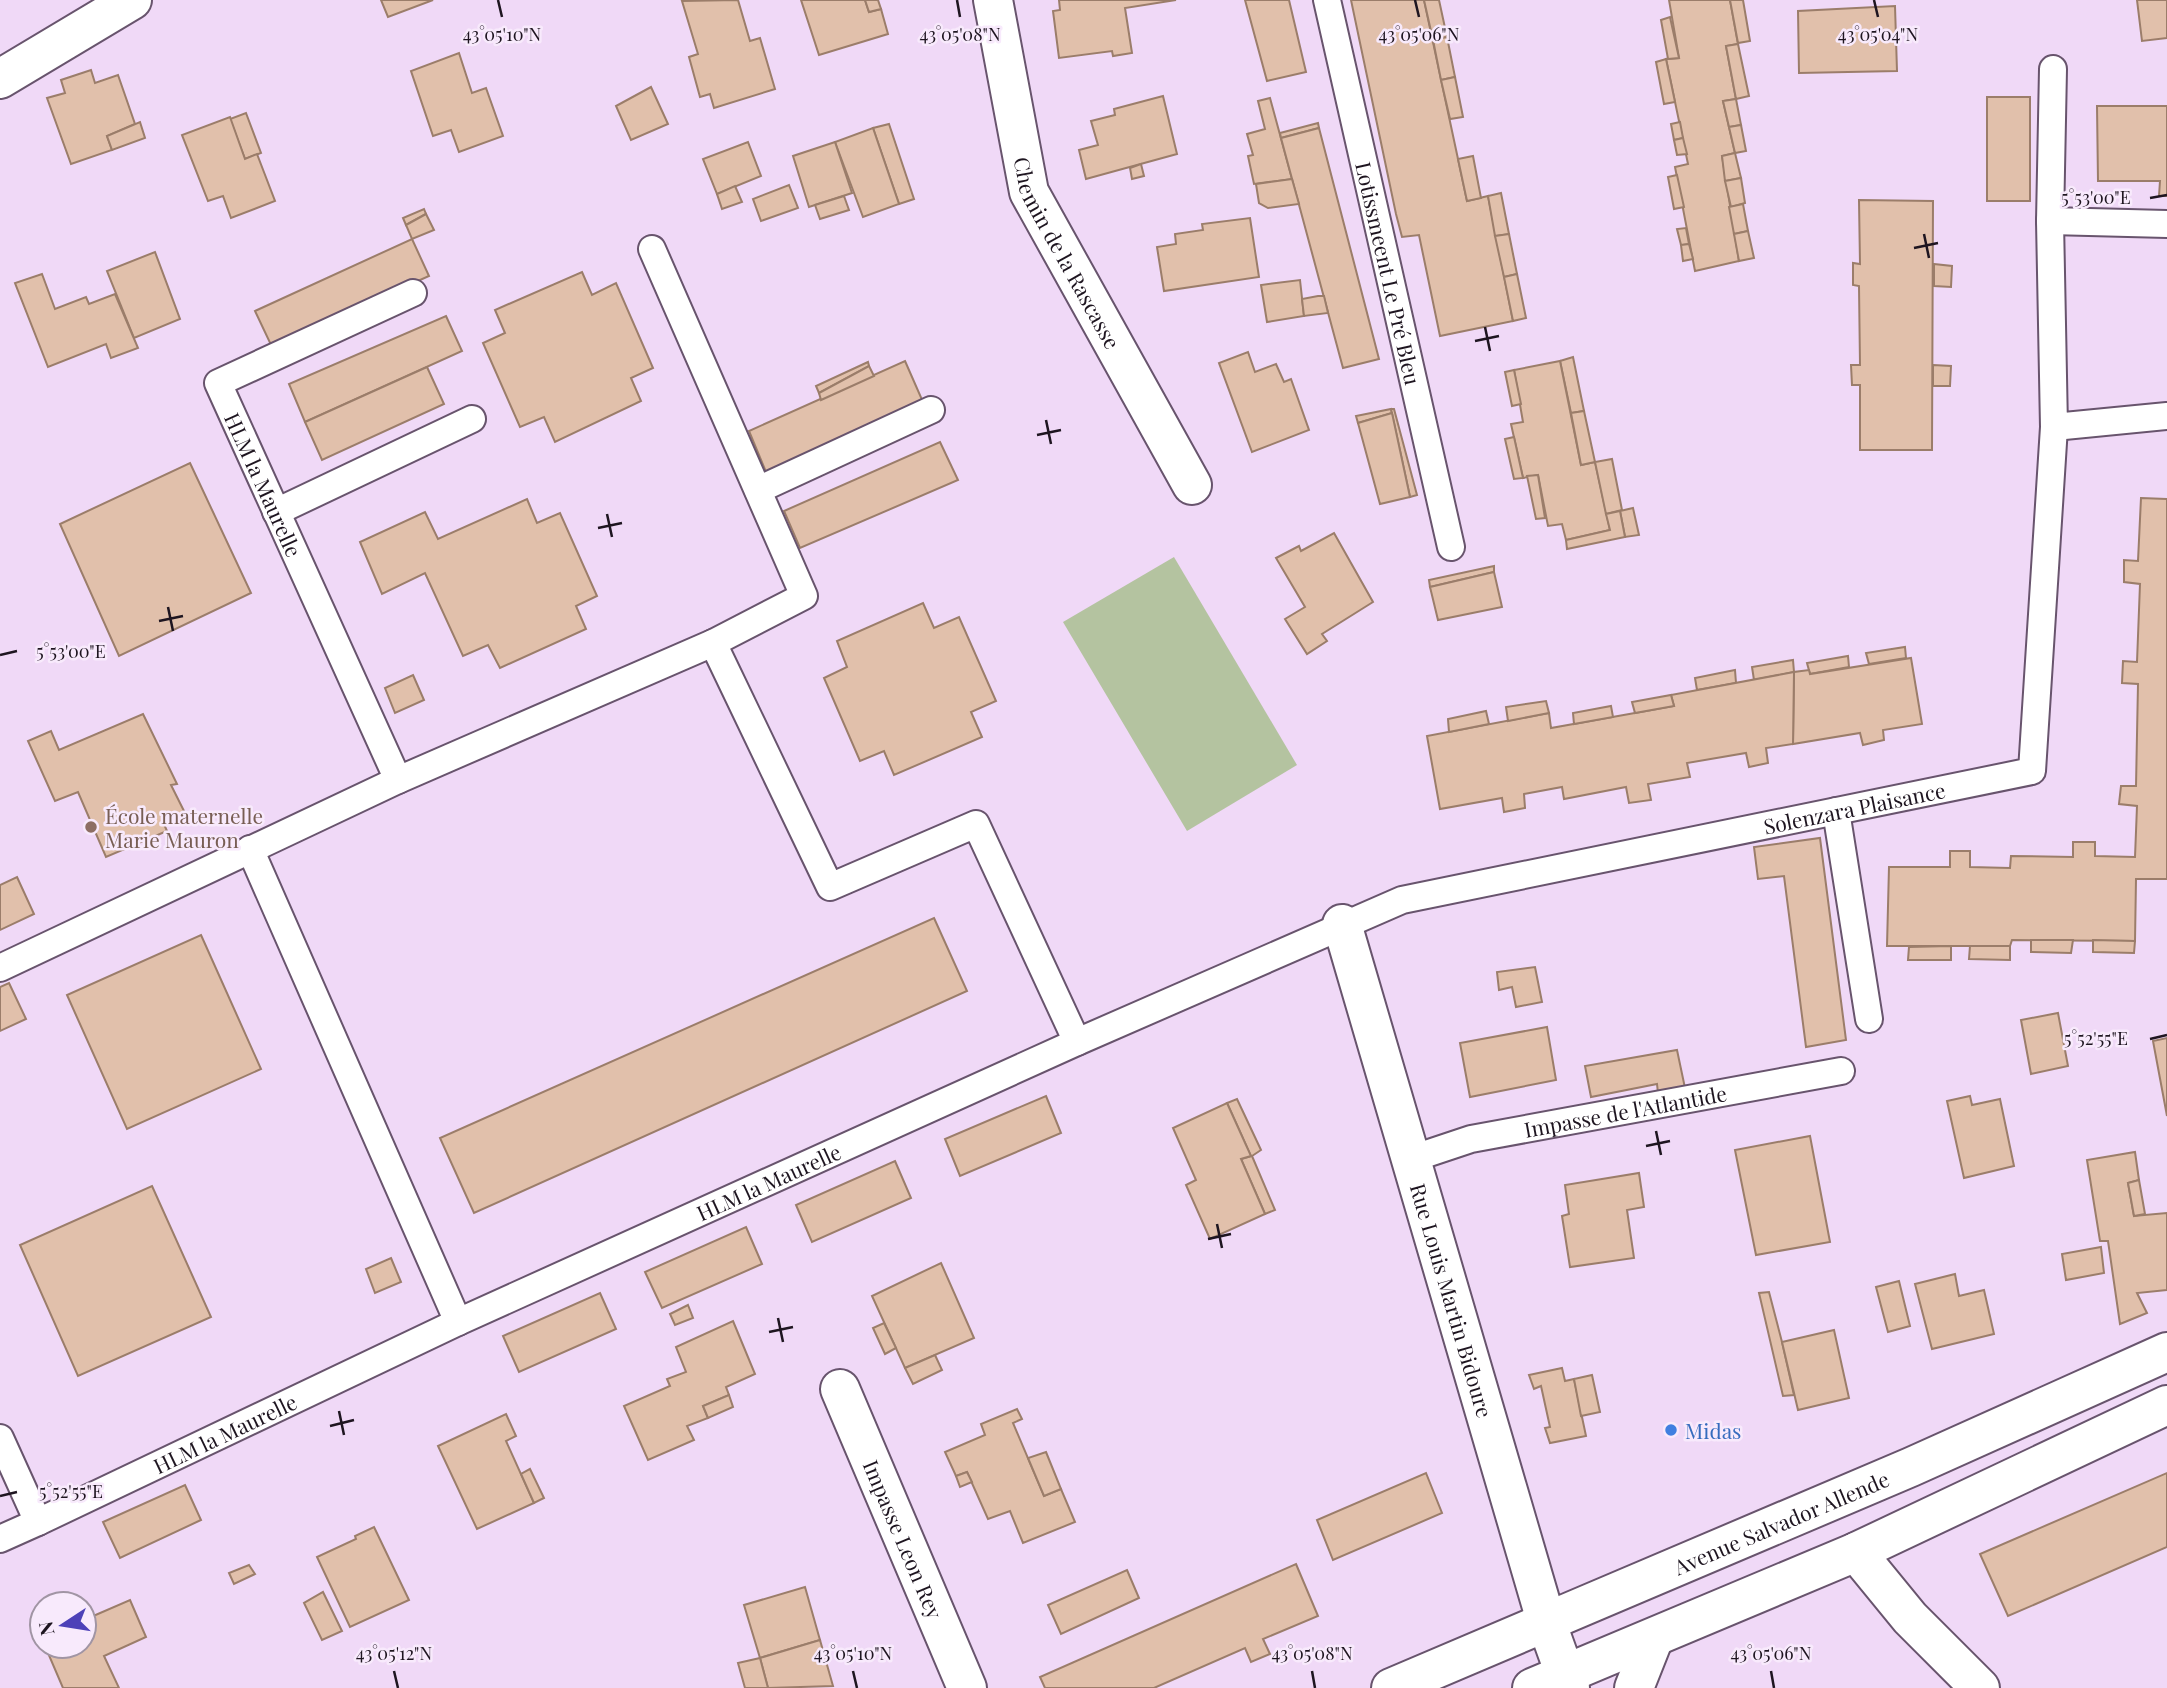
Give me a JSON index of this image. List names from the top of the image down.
{
  "streets": {
    "street": [
      "Chemin de la Rascasse",
      "Rue Louis Martin Bidoure",
      "Avenue Salvador Allende",
      "Impasse Leon Rey"
    ],
    "lane": [
      "Lotissmeent Le Pré Bleu",
      "HLM la Maurelle",
      "Solenzara Plaisance",
      "Impasse de l'Atlantide"
    ]
  },
  "crossings": [
    ["HLM la Maurelle", "Solenzara Plaisance"],
    ["HLM la Maurelle", "Rue Louis Martin Bidoure"],
    ["Solenzara Plaisance", "Rue Louis Martin Bidoure"],
    ["Impasse de l'Atlantide", "Rue Louis Martin Bidoure"],
    ["Rue Louis Martin Bidoure", "Avenue Salvador Allende"]
  ],
  "places": ["École maternelle Marie Mauron", "Midas"],
  "north": "left",
  "coordinates": [
    "43°05'10\"N",
    "43°05'08\"N",
    "43°05'06\"N",
    "43°05'04\"N",
    "5°53'00\"E",
    "5°52'55\"E",
    "43°05'12\"N"
  ]
}
